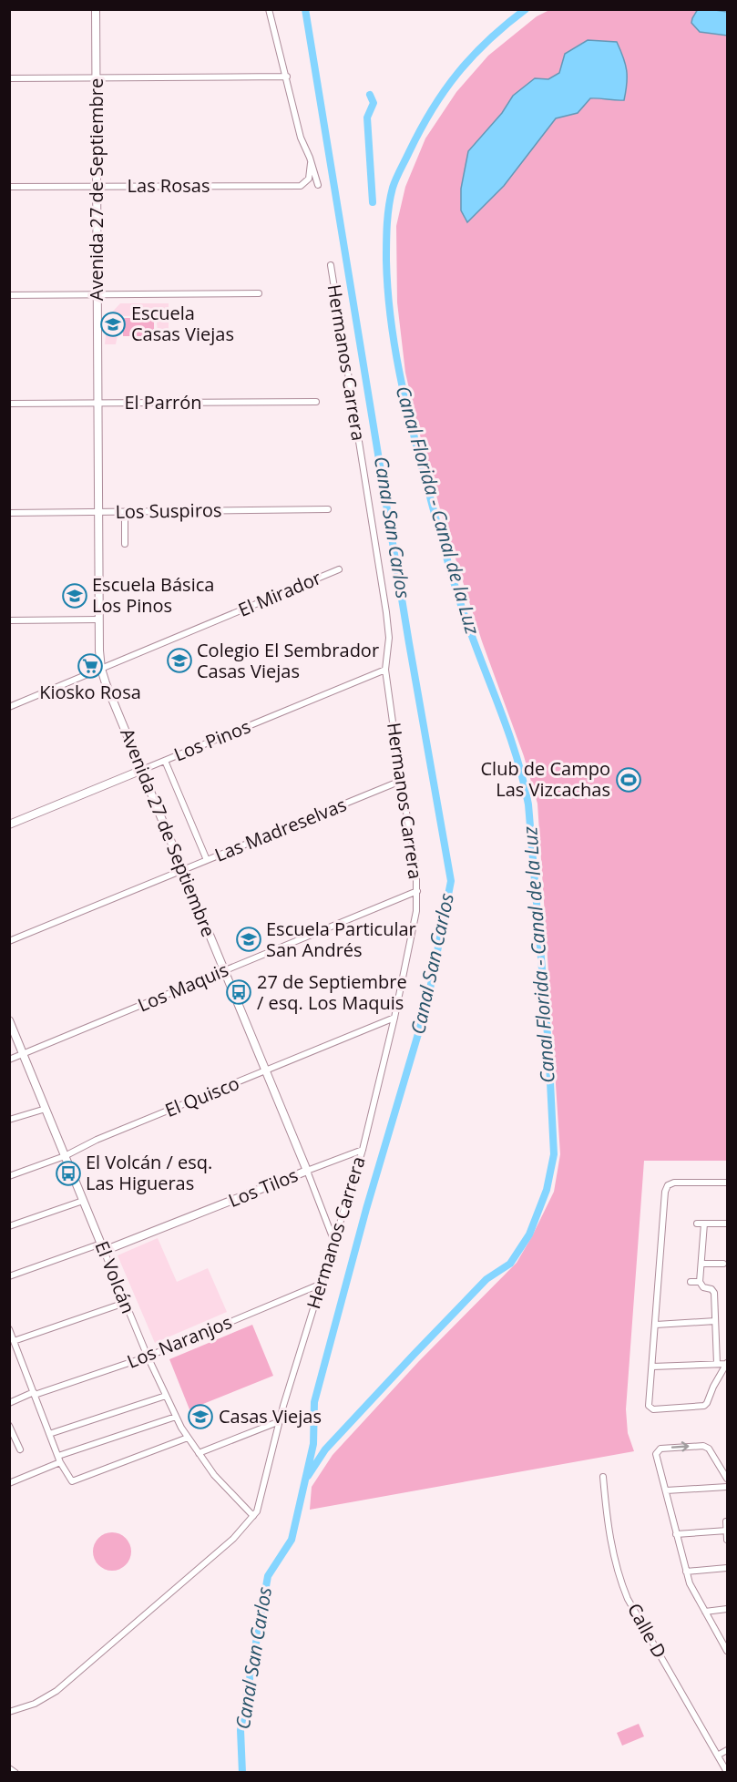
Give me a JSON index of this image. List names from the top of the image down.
{
  "streets": {
    "street": [
      "Las Rosas",
      "Avenida 27 de Septiembre",
      "Hermanos Carrera",
      "El Parrón",
      "Los Suspiros",
      "El Mirador",
      "Los Pinos",
      "Las Madreselvas",
      "Los Maquis",
      "El Quisco",
      "Los Tilos",
      "El Volcán",
      "Los Naranjos",
      "Calle D"
    ]
  },
  "crossings": [
    ["Las Rosas", "Avenida 27 de Septiembre"],
    ["Avenida 27 de Septiembre", "Hermanos Carrera"],
    ["Avenida 27 de Septiembre", "El Parrón"],
    ["Avenida 27 de Septiembre", "Los Suspiros"],
    ["Avenida 27 de Septiembre", "El Mirador"],
    ["Avenida 27 de Septiembre", "Los Pinos"],
    ["Avenida 27 de Septiembre", "Las Madreselvas"],
    ["Avenida 27 de Septiembre", "Los Maquis"],
    ["Avenida 27 de Septiembre", "El Quisco"],
    ["Avenida 27 de Septiembre", "Los Tilos"],
    ["Hermanos Carrera", "Los Pinos"],
    ["Hermanos Carrera", "Las Madreselvas"],
    ["Hermanos Carrera", "Los Maquis"],
    ["Hermanos Carrera", "El Quisco"],
    ["Hermanos Carrera", "Los Tilos"],
    ["Hermanos Carrera", "El Volcán"],
    ["Hermanos Carrera", "Los Naranjos"],
    ["Los Maquis", "El Volcán"],
    ["El Quisco", "El Volcán"],
    ["Los Tilos", "El Volcán"],
    ["El Volcán", "Los Naranjos"]
  ],
  "water": ["Canal Florida - Canal de la Luz", "Canal San Carlos"],
  "places": {
    "school or university": [
      "Escuela Casas Viejas",
      "Escuela Básica Los Pinos",
      "Colegio El Sembrador Casas Viejas",
      "Escuela Particular San Andrés",
      "Casas Viejas"
    ],
    "supermarket": ["Kiosko Rosa"],
    "sports": ["Club de Campo Las Vizcachas"],
    "bus stop": ["27 de Septiembre / esq. Los Maquis", "El Volcán / esq. Las Higueras"]
  }
}
